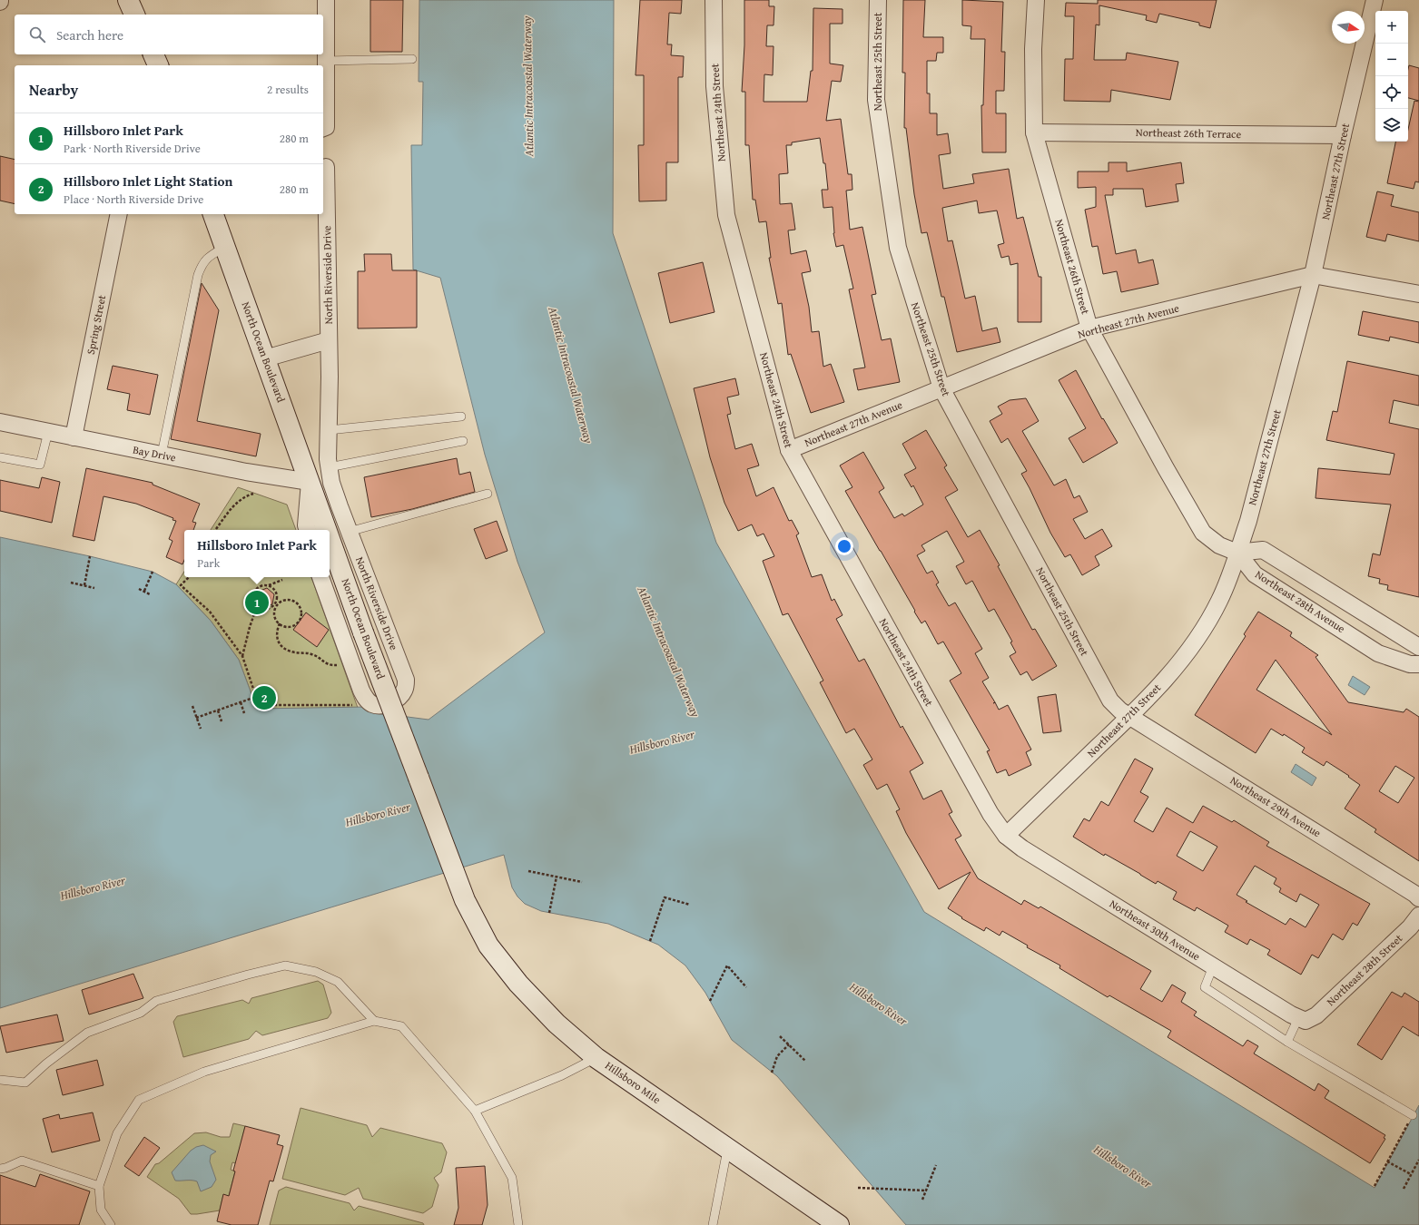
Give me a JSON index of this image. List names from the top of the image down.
{
  "streets": {
    "main road": ["North Ocean Boulevard", "Hillsboro Mile"],
    "street": [
      "Northeast 25th Street",
      "Northeast 24th Street",
      "Northeast 26th Terrace",
      "Northeast 27th Street",
      "Northeast 26th Street",
      "North Riverside Drive",
      "Northeast 27th Avenue",
      "Spring Street",
      "Bay Drive",
      "Northeast 28th Avenue",
      "Northeast 29th Avenue",
      "Northeast 30th Avenue",
      "Northeast 28th Street"
    ]
  },
  "crossings": [
    ["Northeast 25th Street", "Northeast 27th Street"],
    ["Northeast 25th Street", "Northeast 27th Avenue"],
    ["Northeast 25th Street", "Northeast 29th Avenue"],
    ["Northeast 24th Street", "Northeast 27th Street"],
    ["Northeast 24th Street", "Northeast 27th Avenue"],
    ["Northeast 24th Street", "Northeast 30th Avenue"],
    ["Northeast 26th Terrace", "Northeast 27th Street"],
    ["Northeast 26th Terrace", "Northeast 26th Street"],
    ["Northeast 27th Street", "Northeast 26th Street"],
    ["Northeast 27th Street", "Northeast 27th Avenue"],
    ["Northeast 27th Street", "Northeast 28th Avenue"],
    ["Northeast 27th Street", "Northeast 29th Avenue"],
    ["Northeast 27th Street", "Northeast 30th Avenue"],
    ["Northeast 26th Street", "Northeast 27th Avenue"],
    ["Northeast 26th Street", "Northeast 28th Avenue"],
    ["North Riverside Drive", "North Ocean Boulevard"],
    ["Spring Street", "Bay Drive"],
    ["North Ocean Boulevard", "Bay Drive"],
    ["North Ocean Boulevard", "Hillsboro Mile"],
    ["Northeast 30th Avenue", "Northeast 28th Street"]
  ],
  "water": ["Atlantic Intracoastal Waterway", "Hillsboro River"],
  "north": "right",
  "page": {
    "map_buttons": ["+", "−"],
    "search": "Search here",
    "heading": ["Nearby", "2 results"],
    "list": [
      {
        "mark": "1",
        "name": "Hillsboro Inlet Park",
        "note": "Park · North Riverside Drive",
        "value": "280 m"
      },
      {
        "mark": "2",
        "name": "Hillsboro Inlet Light Station",
        "note": "Place · North Riverside Drive",
        "value": "280 m"
      }
    ],
    "popup": ["Hillsboro Inlet Park", "Park"],
    "pins": ["1", "2"]
  }
}
